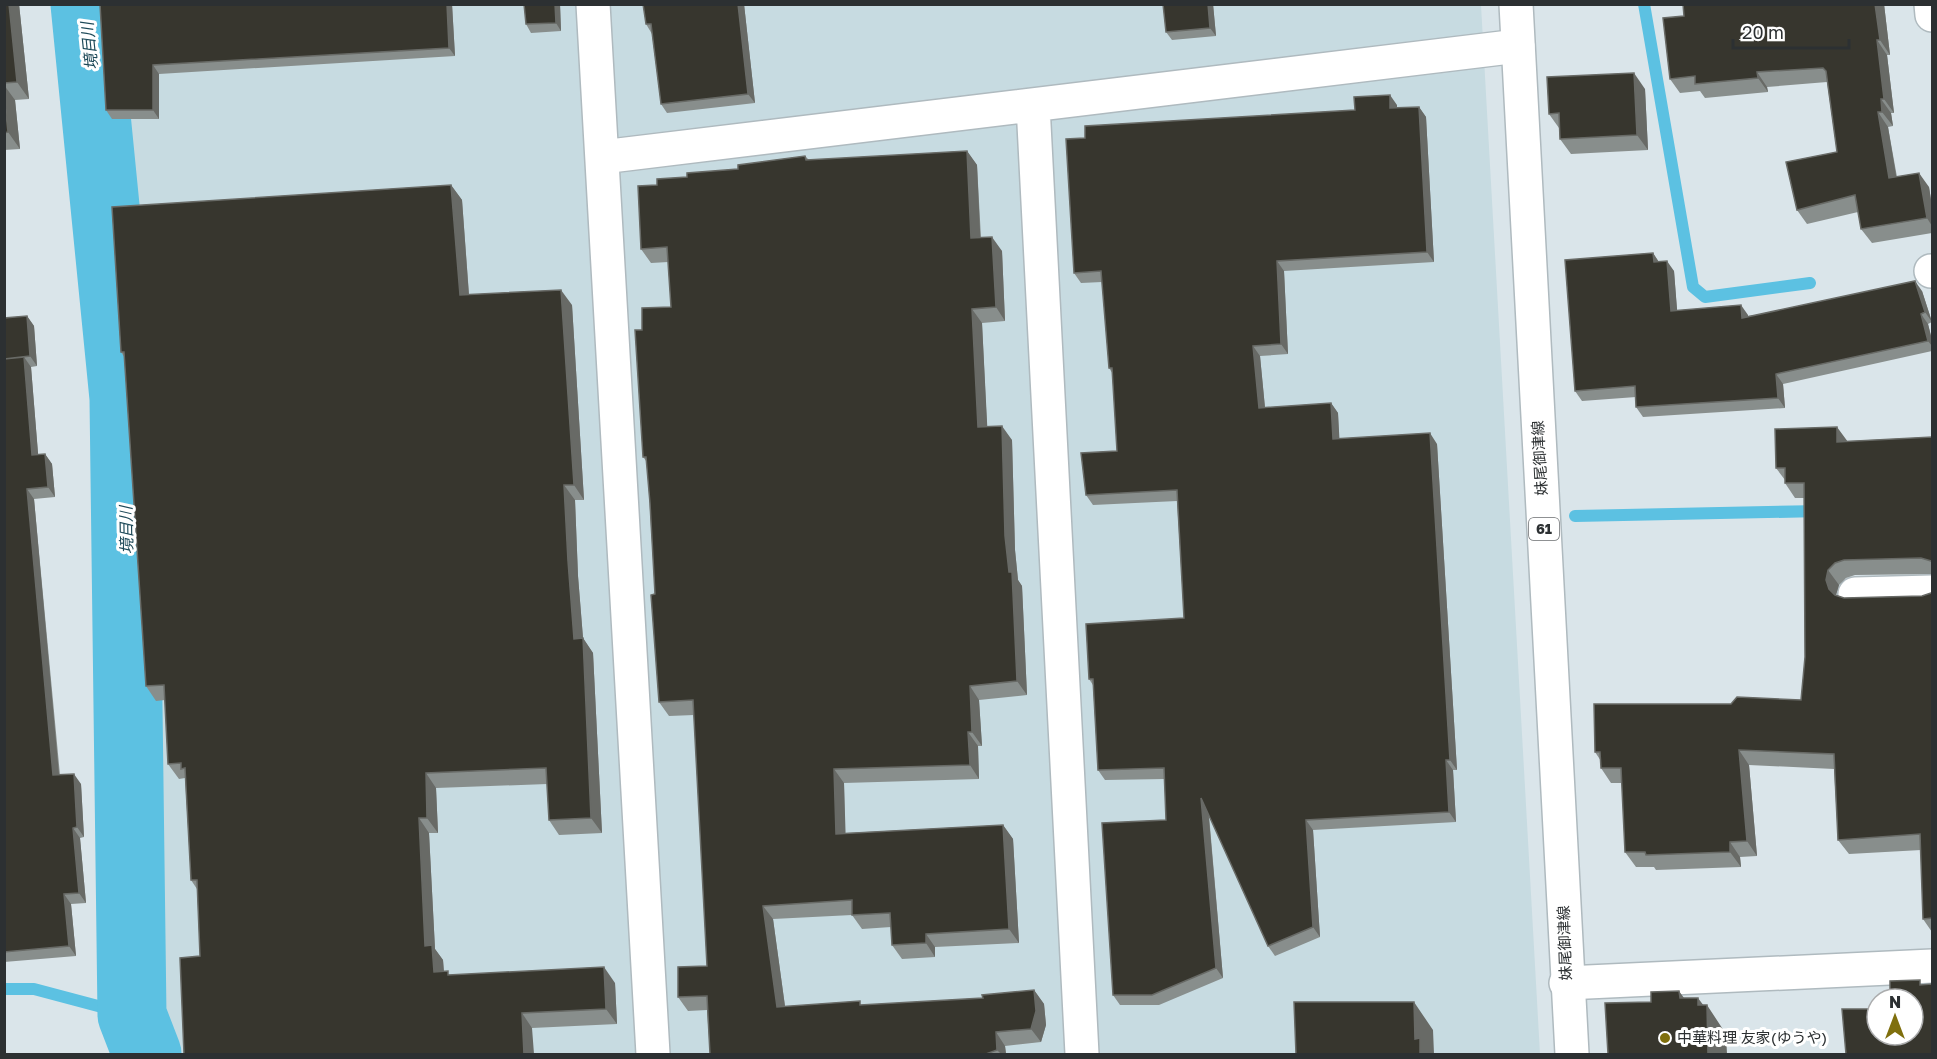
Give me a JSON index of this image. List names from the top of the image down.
{
  "streets": {
    "street": ["妹尾御津線", "61"]
  },
  "water": ["境目川"],
  "places": ["中華料理 友家(ゆうや)"],
  "scale_bar": "20 m",
  "north": "top"
}
